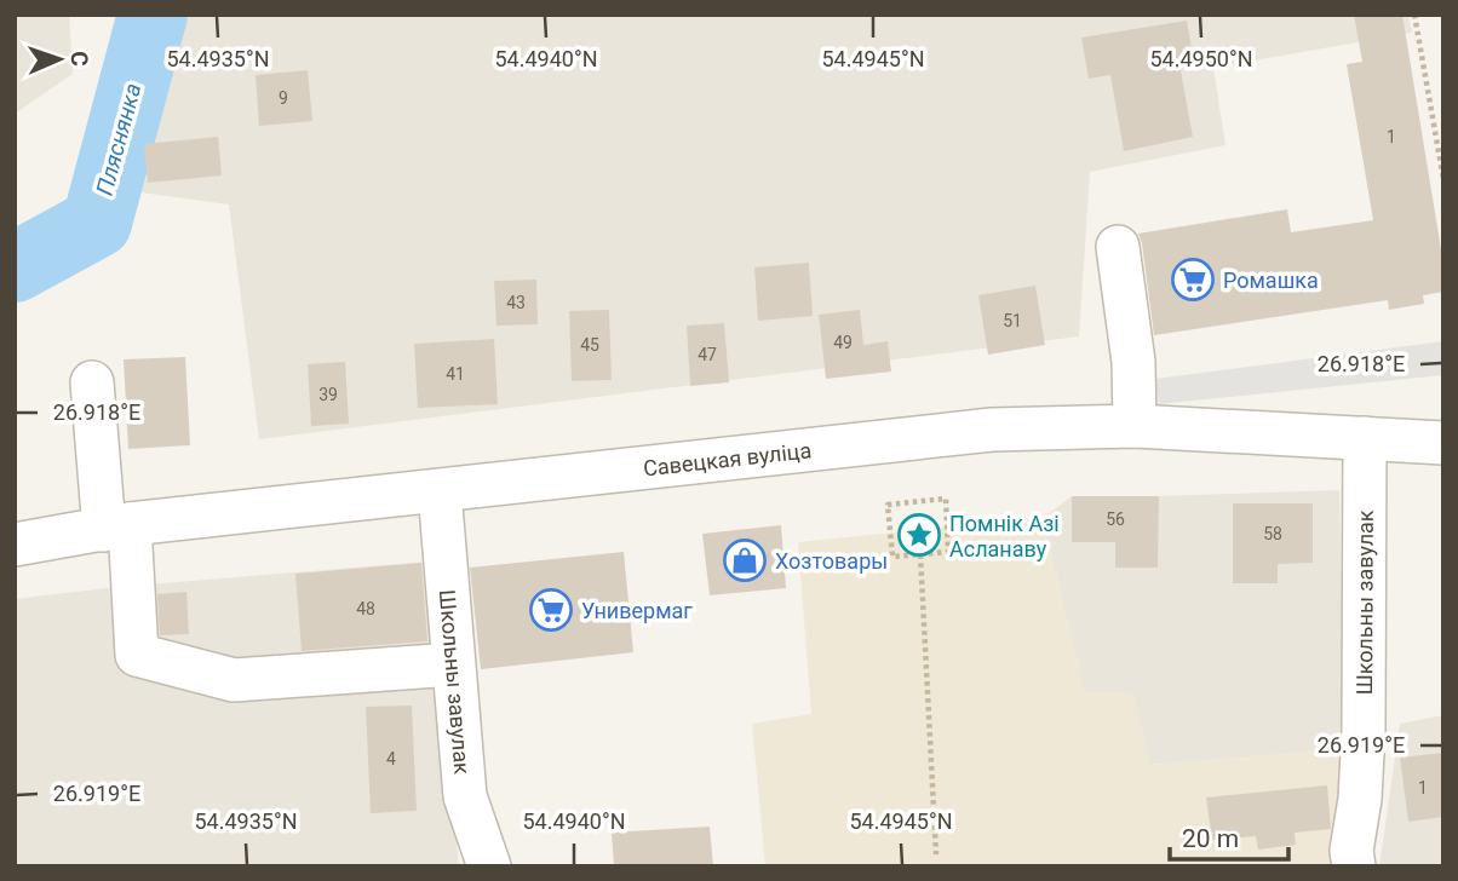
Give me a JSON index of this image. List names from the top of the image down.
{
  "streets": {
    "street": ["Савецкая вуліца", "Школьны завулак"]
  },
  "crossings": [
    ["Савецкая вуліца", "Школьны завулак"]
  ],
  "water": ["Пляснянка"],
  "places": {
    "supermarket": ["Ромашка", "Универмаг"],
    "place": ["Помнік Азі Асланаву"],
    "shop": ["Хозтовары"]
  },
  "house_numbers": [
    "9",
    "1",
    "43",
    "51",
    "49",
    "45",
    "47",
    "41",
    "39",
    "56",
    "58",
    "48",
    "4",
    "1"
  ],
  "scale_bar": "20 m",
  "north": "right",
  "coordinates": [
    "54.4935°N",
    "54.4940°N",
    "54.4945°N",
    "54.4950°N",
    "26.918°E",
    "26.919°E"
  ]
}
